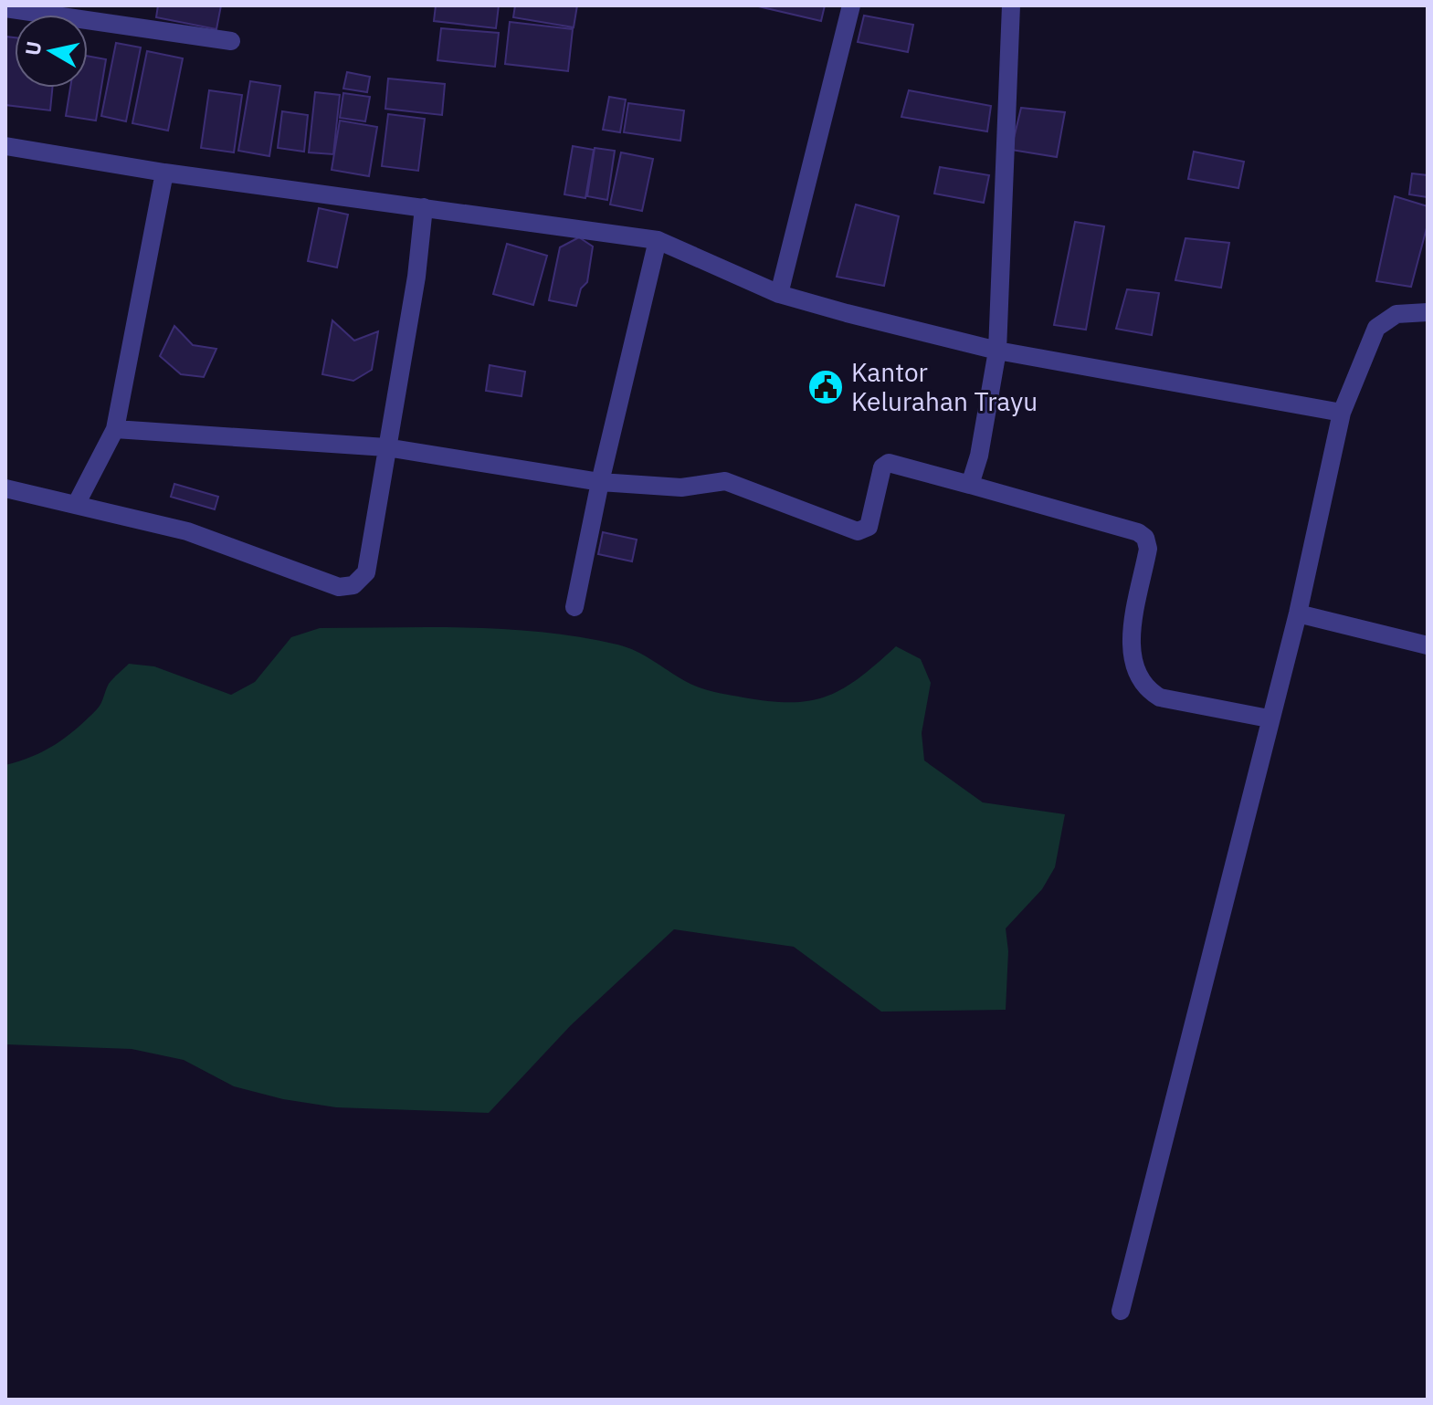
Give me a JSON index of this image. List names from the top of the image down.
{
  "places": {
    "public building": ["Kantor Kelurahan Trayu"]
  },
  "north": "left"
}
